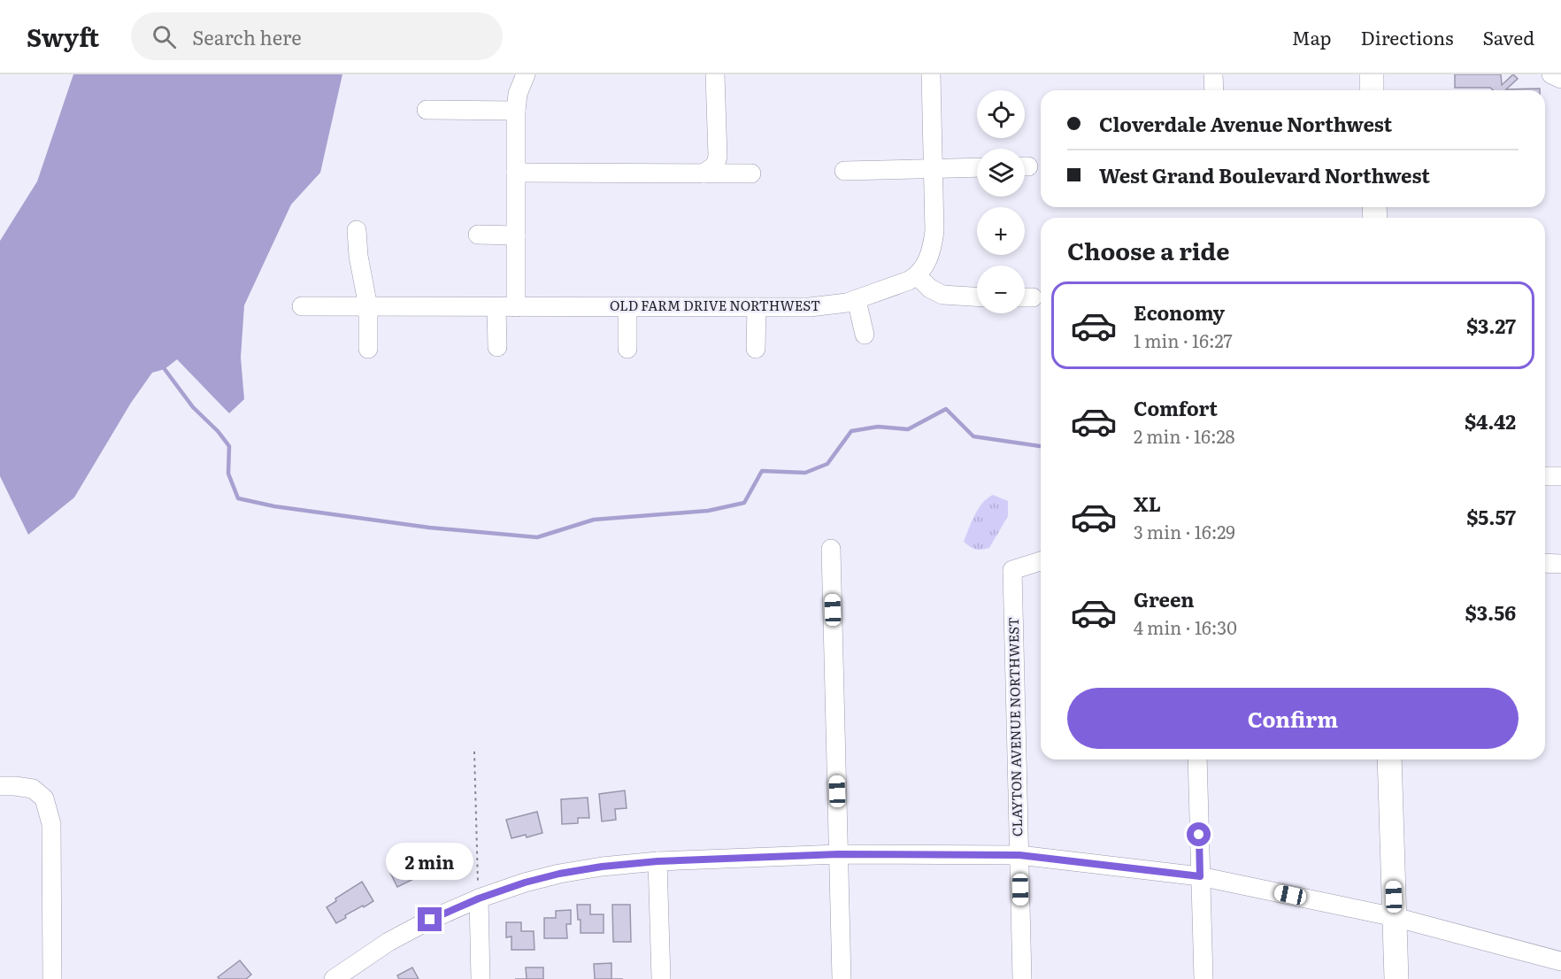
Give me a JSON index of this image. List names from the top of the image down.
{
  "streets": {
    "street": ["OLD FARM DRIVE NORTHWEST", "CLAYTON AVENUE NORTHWEST"]
  },
  "page": {
    "header": "Swyft",
    "search": "Search here",
    "nav": ["Map", "Directions", "Saved"],
    "map_buttons": ["+", "−"],
    "banner": ["Cloverdale Avenue Northwest", "West Grand Boulevard Northwest"],
    "heading": "Choose a ride",
    "list": [
      {
        "name": "Economy",
        "note": "1 min · 16:27",
        "value": "$3.27"
      },
      {
        "name": "Comfort",
        "note": "2 min · 16:28",
        "value": "$4.42"
      },
      {
        "name": "XL",
        "note": "3 min · 16:29",
        "value": "$5.57"
      },
      {
        "name": "Green",
        "note": "4 min · 16:30",
        "value": "$3.56"
      }
    ],
    "buttons": "Confirm",
    "bubble": "2 min"
  }
}
